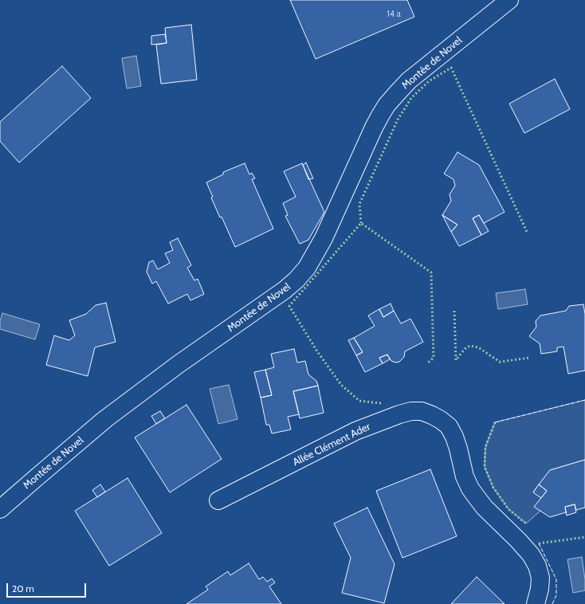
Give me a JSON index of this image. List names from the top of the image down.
{
  "streets": {
    "street": ["Montée de Novel", "Allée Clément Ader"]
  },
  "house_numbers": ["14 a"],
  "scale_bar": "20 m"
}
